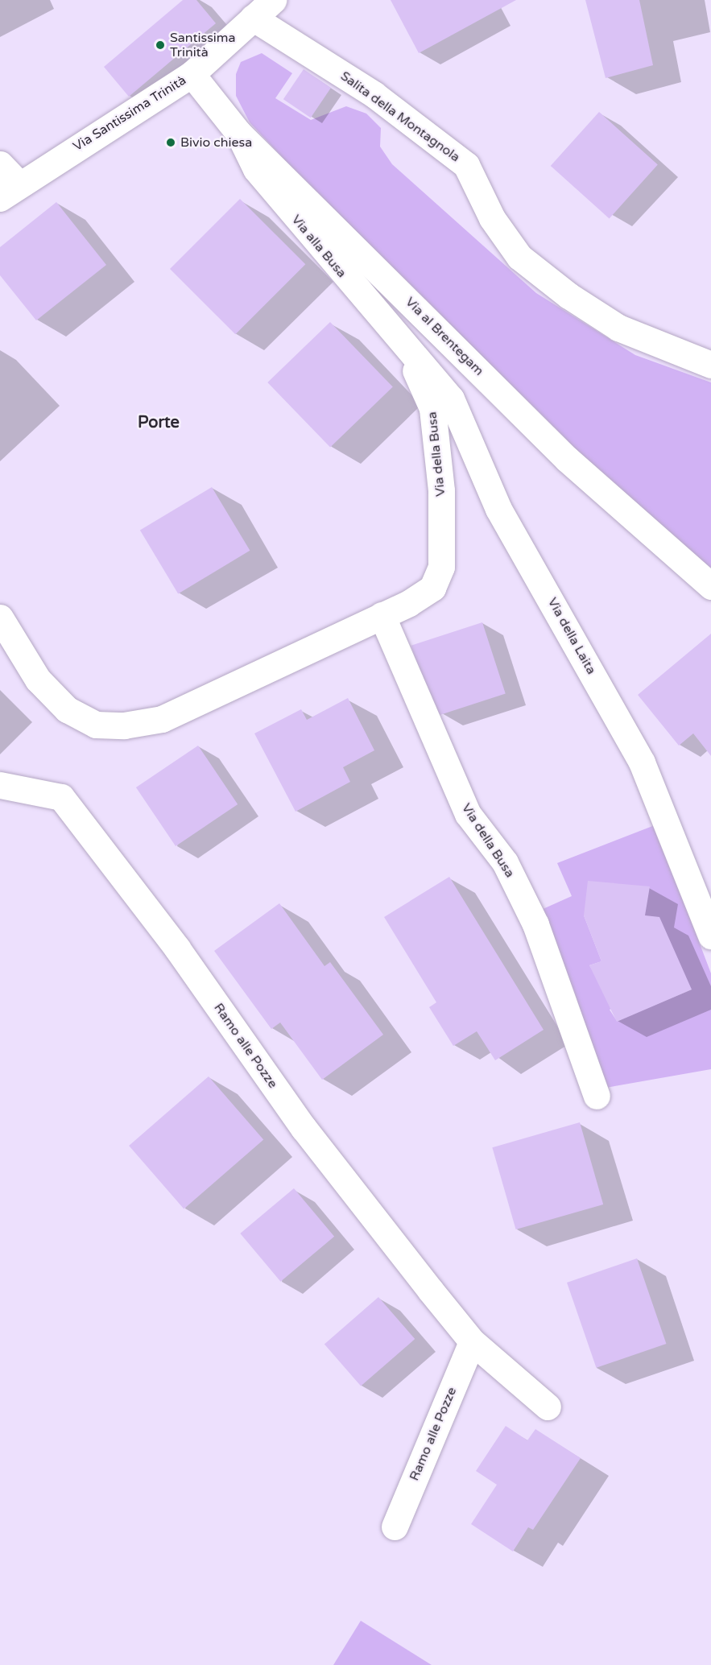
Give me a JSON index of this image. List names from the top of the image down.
{
  "streets": {
    "street": [
      "Via Santissima Trinità",
      "Salita della Montagnola",
      "Via alla Busa",
      "Via al Brentegam",
      "Via della Busa",
      "Via della Laita",
      "Ramo alle Pozze"
    ]
  },
  "crossings": [
    ["Via Santissima Trinità", "Salita della Montagnola"],
    ["Via Santissima Trinità", "Via al Brentegam"],
    ["Via alla Busa", "Via al Brentegam"],
    ["Via alla Busa", "Via della Busa"],
    ["Via alla Busa", "Via della Laita"],
    ["Via della Busa", "Via della Laita"]
  ],
  "districts": ["Porte"],
  "places": ["Santissima Trinità", "Bivio chiesa"]
}
